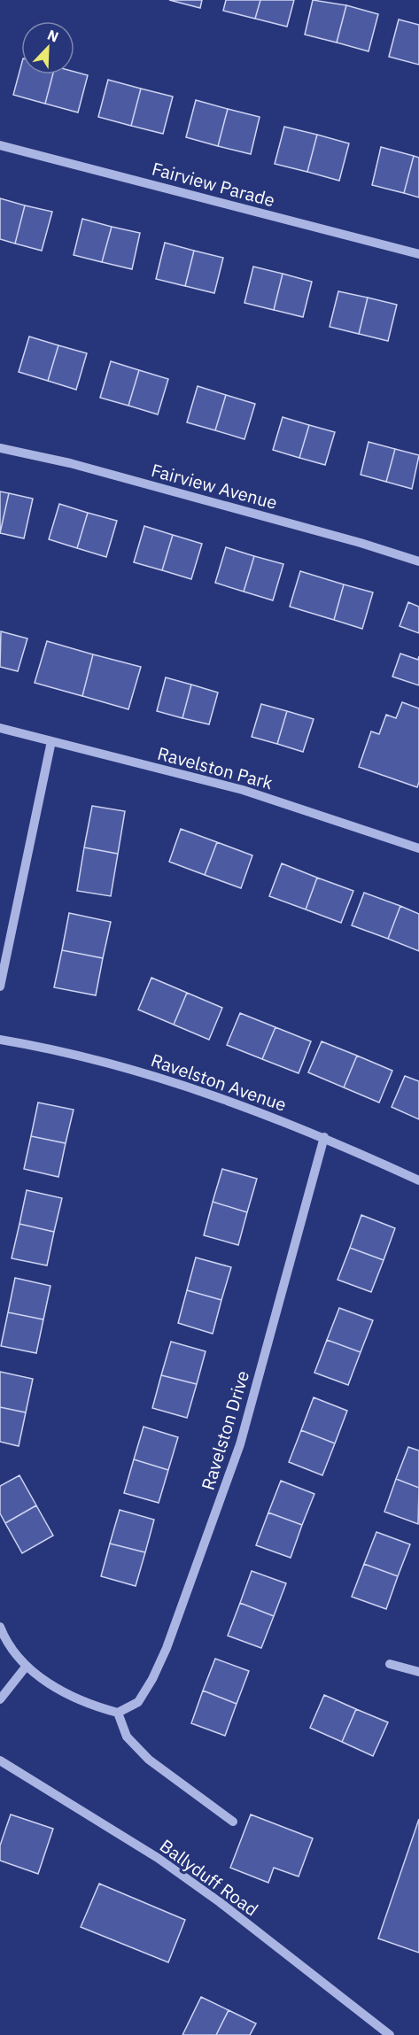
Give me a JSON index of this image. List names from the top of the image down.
{
  "streets": {
    "street": [
      "Fairview Parade",
      "Fairview Avenue",
      "Ravelston Park",
      "Ravelston Avenue",
      "Ravelston Drive",
      "Ballyduff Road"
    ]
  },
  "crossings": [
    ["Ravelston Avenue", "Ravelston Drive"]
  ],
  "north": "top right"
}
